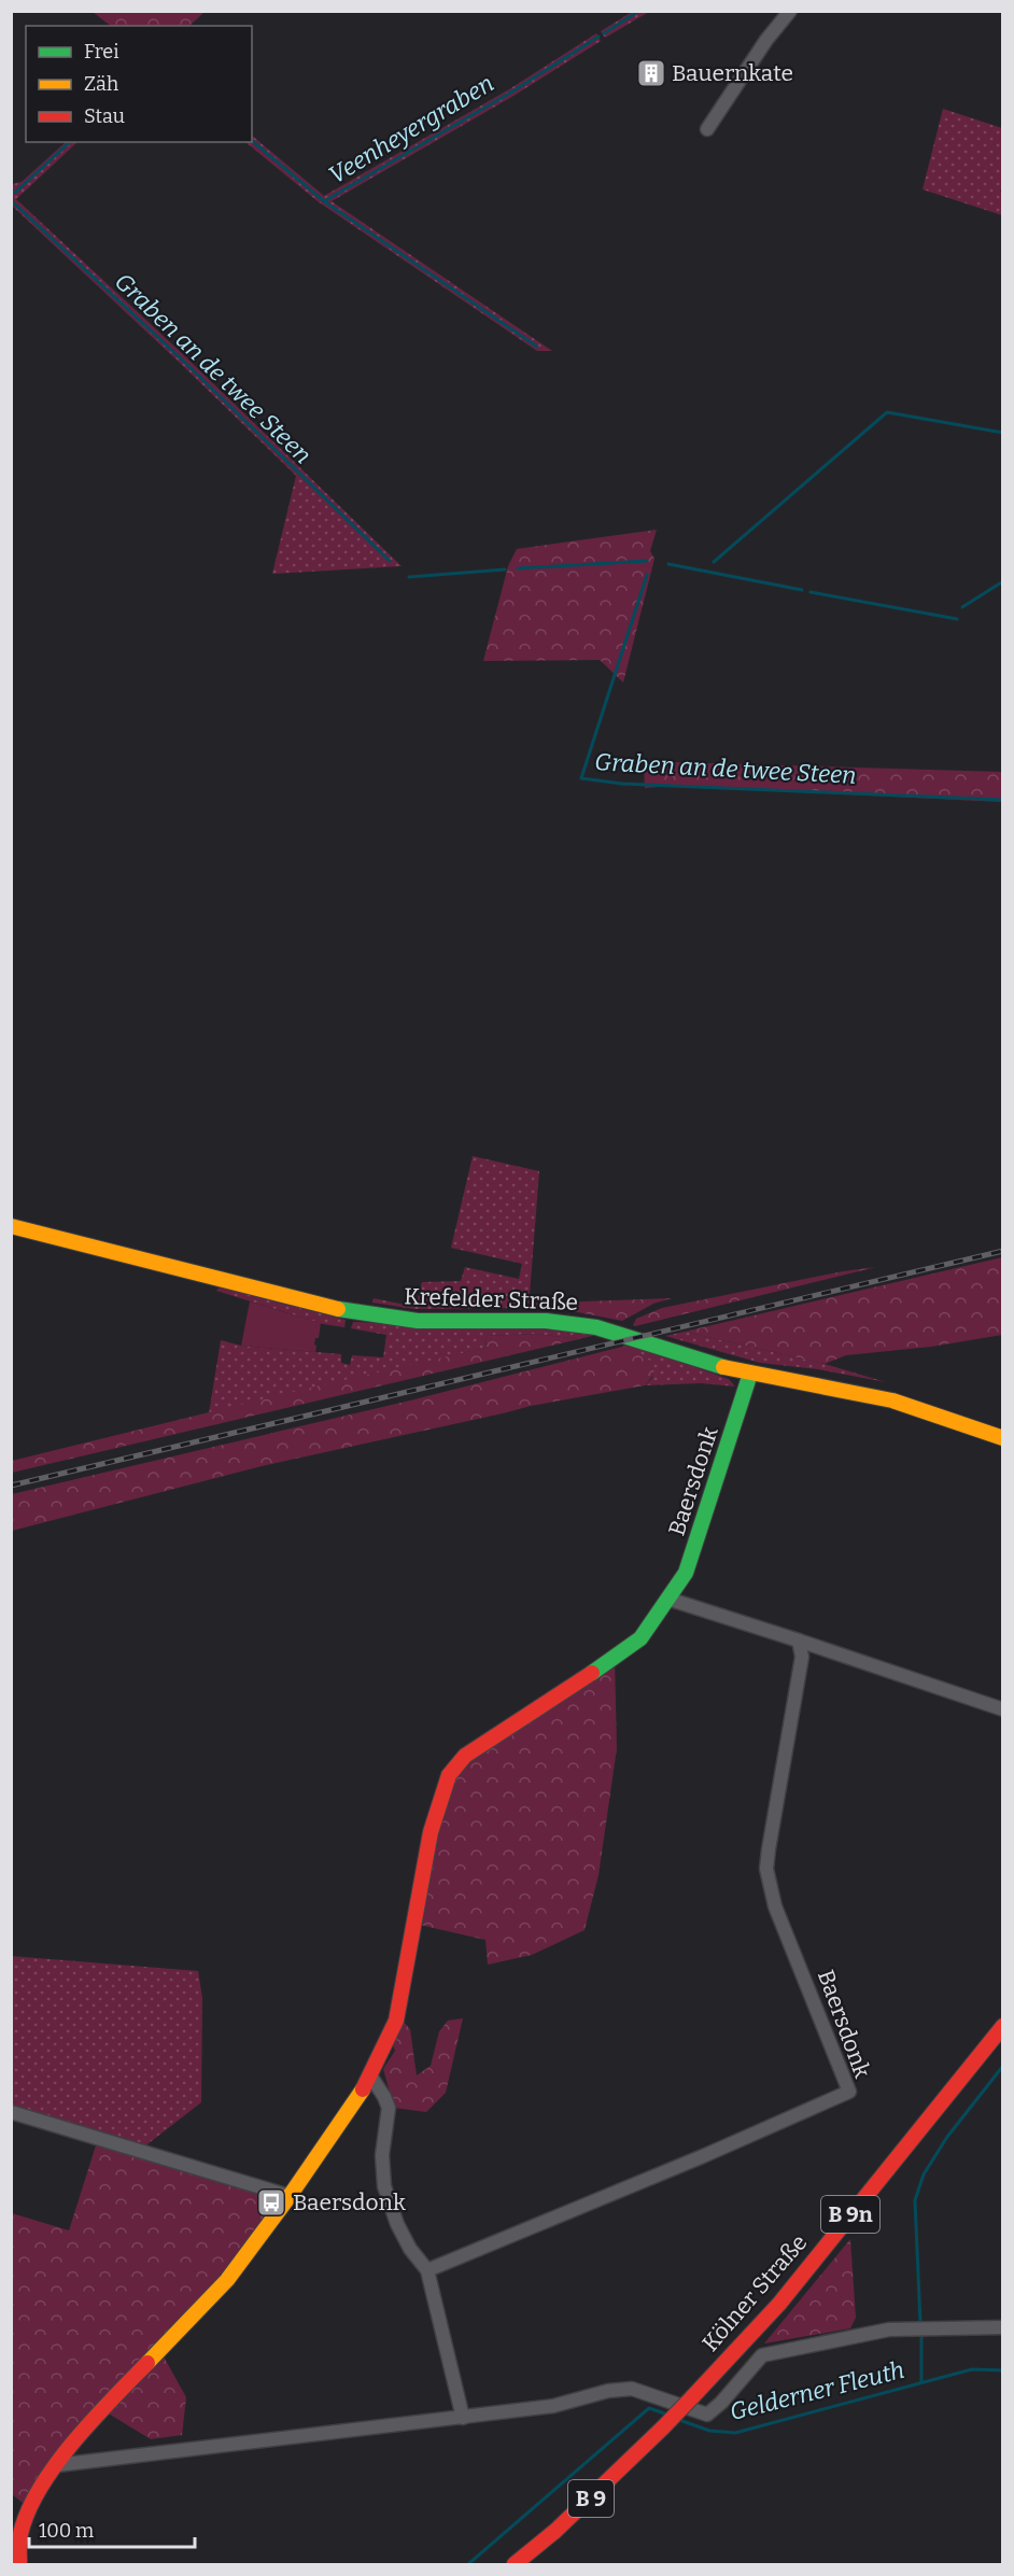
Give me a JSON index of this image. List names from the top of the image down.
{
  "streets": {
    "main road": [
      "Krefelder Straße",
      "Baersdonk",
      "B 9n",
      "Kölner Straße",
      "B 9"
    ]
  },
  "crossings": [
    ["Krefelder Straße", "Baersdonk"]
  ],
  "water": ["Veenheyergraben", "Graben an de twee Steen", "Gelderner Fleuth"],
  "places": {
    "building": ["Bauernkate"],
    "bus stop": ["Baersdonk"]
  },
  "legend": ["Frei", "Zäh", "Stau"],
  "scale_bar": "100 m"
}
